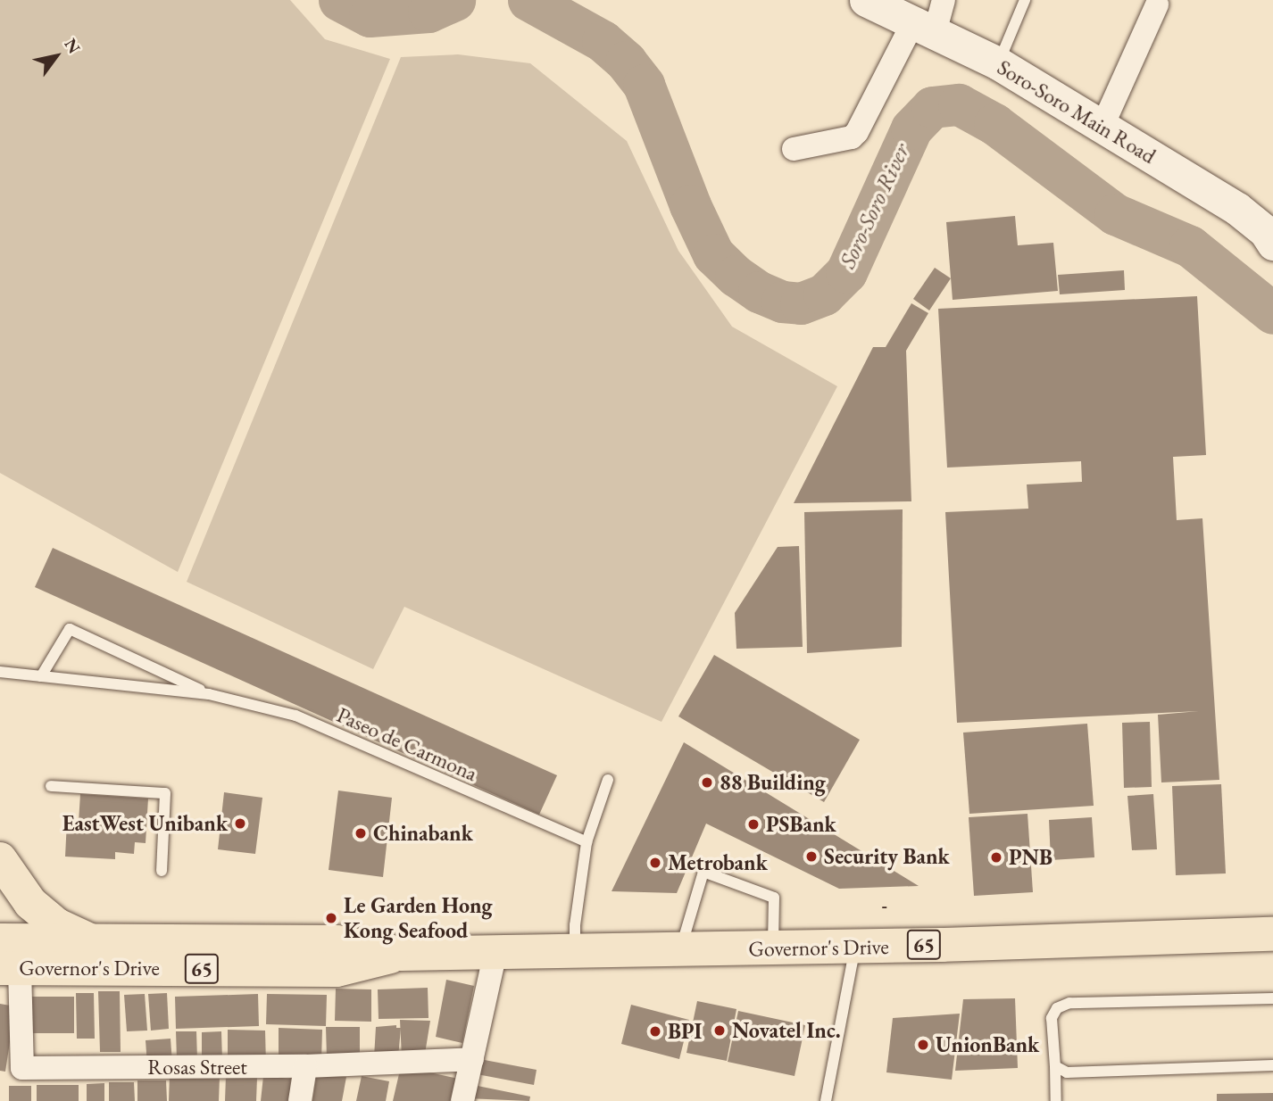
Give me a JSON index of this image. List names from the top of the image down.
{
  "streets": {
    "highway": ["65", "Governor's Drive"],
    "street": ["Soro-Soro Main Road", "Rosas Street"],
    "lane": ["Paseo de Carmona"]
  },
  "crossings": [
    ["Governor's Drive", "Rosas Street"]
  ],
  "water": ["Soro-Soro River"],
  "places": [
    "88 Building",
    "EastWest Unibank",
    "PSBank",
    "Chinabank",
    "Security Bank",
    "PNB",
    "Metrobank",
    "Le Garden Hong Kong Seafood",
    "Novatel Inc.",
    "BPI",
    "UnionBank"
  ],
  "north": "top right"
}
